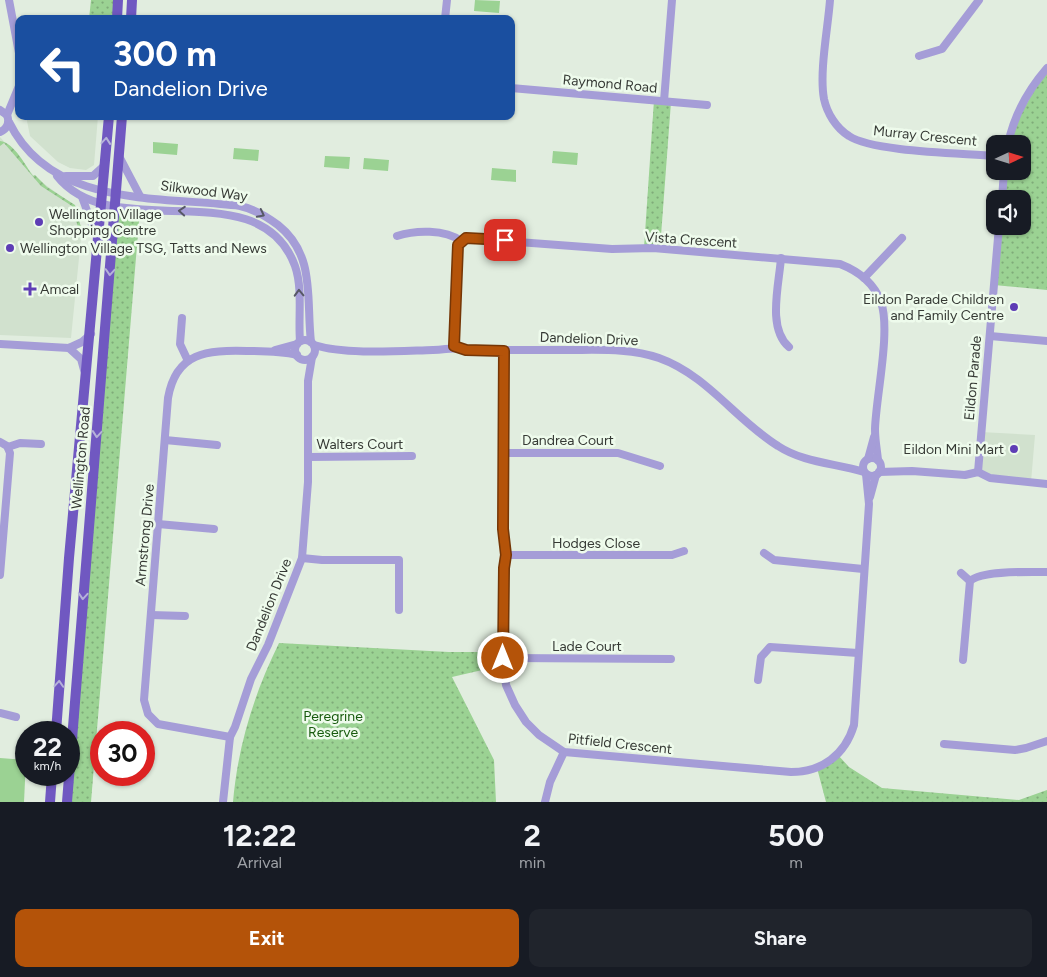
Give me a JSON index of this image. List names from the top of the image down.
{
  "streets": {
    "main road": ["Wellington Road"],
    "street": [
      "Raymond Road",
      "Murray Crescent",
      "Silkwood Way",
      "Vista Crescent",
      "Dandelion Drive",
      "Eildon Parade",
      "Dandrea Court",
      "Walters Court",
      "Armstrong Drive",
      "Hodges Close",
      "Lade Court",
      "Pitfield Crescent"
    ]
  },
  "crossings": [
    ["Silkwood Way", "Dandelion Drive"],
    ["Silkwood Way", "Wellington Road"],
    ["Silkwood Way", "Armstrong Drive"],
    ["Vista Crescent", "Dandelion Drive"],
    ["Vista Crescent", "Pitfield Crescent"],
    ["Dandelion Drive", "Walters Court"],
    ["Dandelion Drive", "Armstrong Drive"],
    ["Dandelion Drive", "Pitfield Crescent"],
    ["Dandrea Court", "Pitfield Crescent"],
    ["Hodges Close", "Pitfield Crescent"],
    ["Lade Court", "Pitfield Crescent"]
  ],
  "parks": ["Peregrine Reserve"],
  "places": {
    "other": [
      "Wellington Village Shopping Centre",
      "Wellington Village TSG, Tatts and News",
      "Eildon Parade Children and Family Centre",
      "Eildon Mini Mart"
    ],
    "health": ["Amcal"]
  },
  "north": "right",
  "page": {
    "turn": ["300 m", "Dandelion Drive"],
    "speed": "22 km/h",
    "limit": "30",
    "eta": [
      "12:22",
      "Arrival",
      "2",
      "min",
      "500",
      "m"
    ],
    "buttons": ["Exit", "Share"]
  }
}
